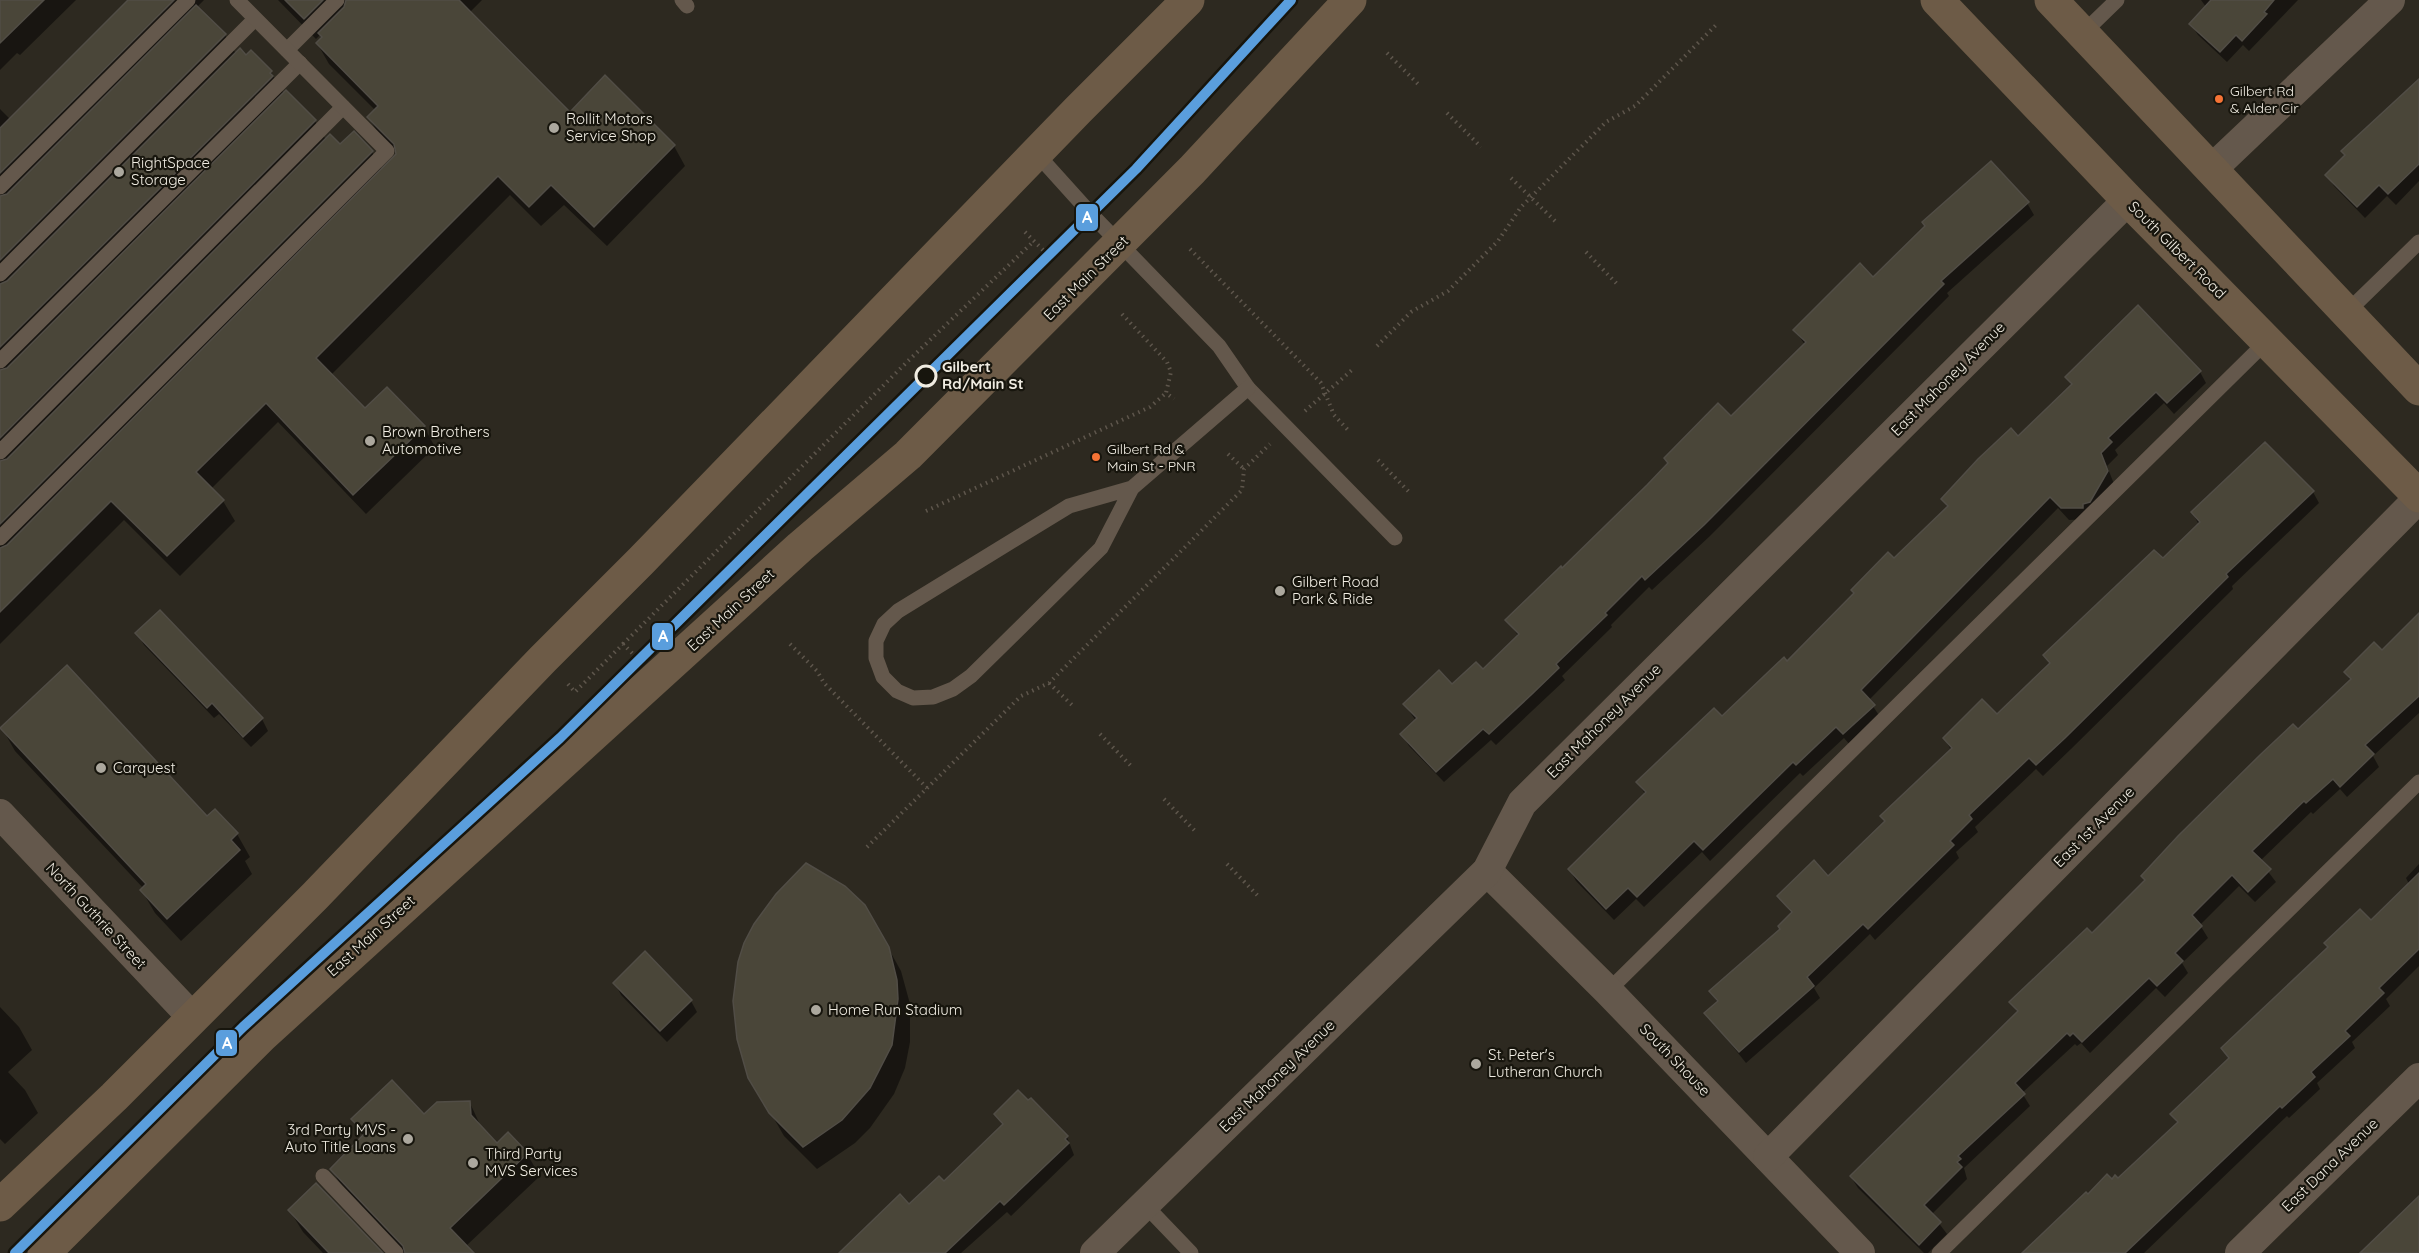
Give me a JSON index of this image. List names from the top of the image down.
{
  "streets": {
    "main road": ["South Gilbert Road", "East Main Street"],
    "street": [
      "East Mahoney Avenue",
      "East 1st Avenue",
      "North Guthrie Street",
      "South Shouse",
      "East Dana Avenue"
    ]
  },
  "crossings": [
    ["South Gilbert Road", "East Mahoney Avenue"],
    ["South Gilbert Road", "East 1st Avenue"],
    ["East Mahoney Avenue", "South Shouse"],
    ["East 1st Avenue", "South Shouse"]
  ],
  "places": [
    "Gilbert Rd & Alder Cir",
    "Rollit Motors Service Shop",
    "RightSpace Storage",
    "Gilbert Rd/Main St",
    "Brown Brothers Automotive",
    "Gilbert Rd & Main St - PNR",
    "Gilbert Road Park & Ride",
    "Carquest",
    "Home Run Stadium",
    "St. Peter's Lutheran Church",
    "3rd Party MVS - Auto Title Loans",
    "Third Party MVS Services"
  ],
  "lines": ["transit line A"]
}
